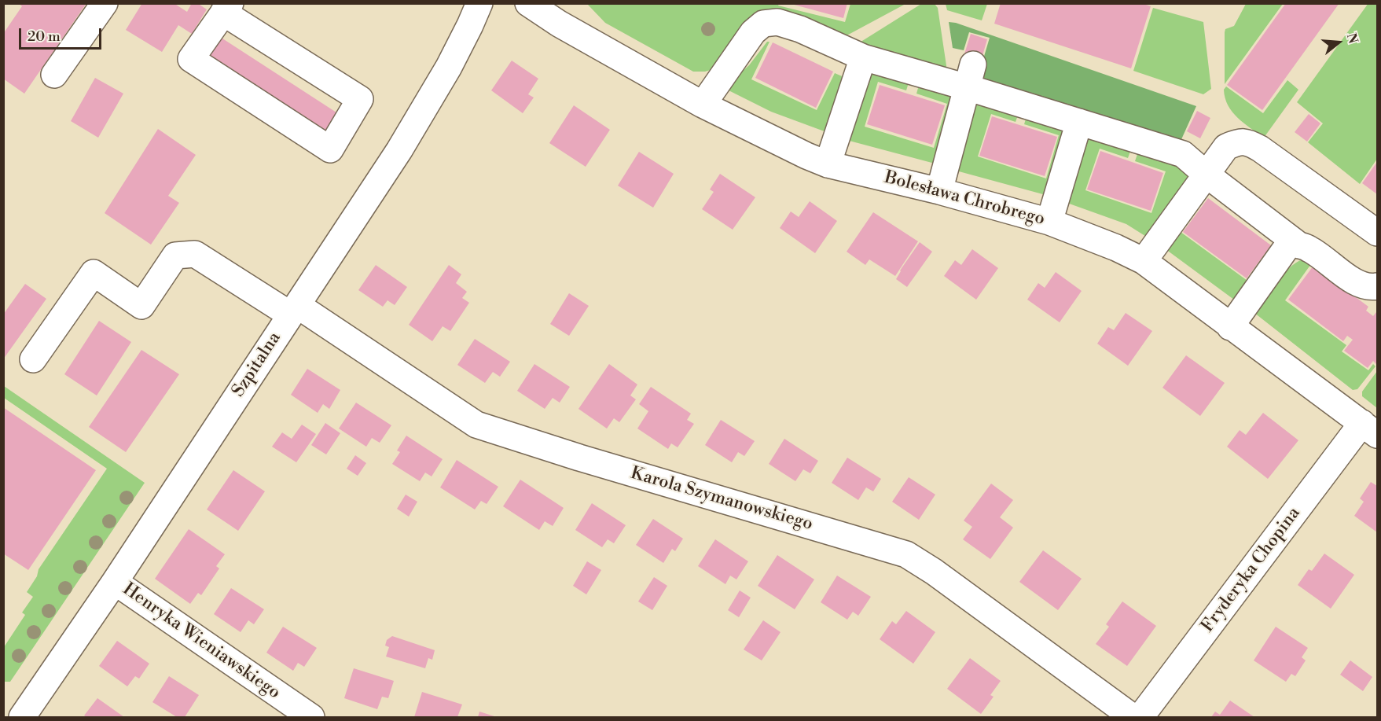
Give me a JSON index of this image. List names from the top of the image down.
{
  "streets": {
    "street": [
      "Bolesława Chrobrego",
      "Szpitalna",
      "Karola Szymanowskiego",
      "Fryderyka Chopina",
      "Henryka Wieniawskiego"
    ]
  },
  "crossings": [
    ["Bolesława Chrobrego", "Fryderyka Chopina"],
    ["Szpitalna", "Karola Szymanowskiego"],
    ["Szpitalna", "Henryka Wieniawskiego"]
  ],
  "scale_bar": "20 m",
  "north": "right"
}
